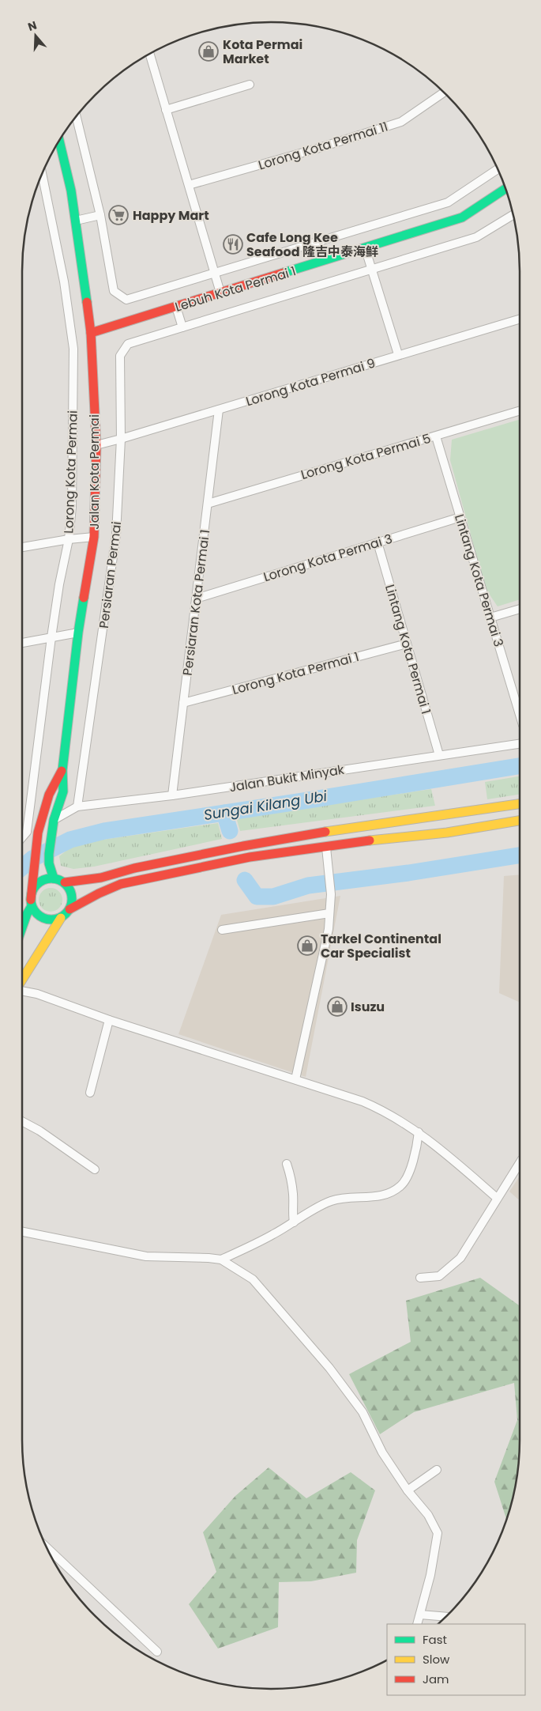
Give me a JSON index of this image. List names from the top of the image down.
{
  "streets": {
    "main road": ["Lebuh Kota Permai 1", "Jalan Kota Permai"],
    "street": [
      "Lorong Kota Permai 11",
      "Lorong Kota Permai 9",
      "Lorong Kota Permai 5",
      "Lorong Kota Permai",
      "Lorong Kota Permai 3",
      "Persiaran Permai",
      "Lintang Kota Permai 3",
      "Persiaran Kota Permai 1",
      "Lintang Kota Permai 1",
      "Lorong Kota Permai 1",
      "Jalan Bukit Minyak"
    ]
  },
  "crossings": [
    ["Lebuh Kota Permai 1", "Jalan Kota Permai"],
    ["Lebuh Kota Permai 1", "Persiaran Permai"],
    ["Lorong Kota Permai 9", "Jalan Kota Permai"],
    ["Lorong Kota Permai 9", "Persiaran Permai"],
    ["Lorong Kota Permai 9", "Persiaran Kota Permai 1"],
    ["Lorong Kota Permai 5", "Lintang Kota Permai 3"],
    ["Lorong Kota Permai 5", "Persiaran Kota Permai 1"],
    ["Jalan Kota Permai", "Jalan Bukit Minyak"],
    ["Lorong Kota Permai 3", "Lintang Kota Permai 3"],
    ["Lorong Kota Permai 3", "Persiaran Kota Permai 1"],
    ["Lorong Kota Permai 3", "Lintang Kota Permai 1"],
    ["Persiaran Permai", "Jalan Bukit Minyak"],
    ["Persiaran Kota Permai 1", "Lorong Kota Permai 1"],
    ["Persiaran Kota Permai 1", "Jalan Bukit Minyak"],
    ["Lintang Kota Permai 1", "Lorong Kota Permai 1"],
    ["Lintang Kota Permai 1", "Jalan Bukit Minyak"]
  ],
  "water": ["Sungai Kilang Ubi"],
  "places": {
    "shop": ["Kota Permai Market", "Tarkel Continental Car Specialist", "Isuzu"],
    "supermarket": ["Happy Mart"],
    "restaurant": ["Cafe Long Kee Seafood 隆吉中泰海鲜"]
  },
  "legend": ["Fast", "Slow", "Jam"],
  "north": "top"
}
